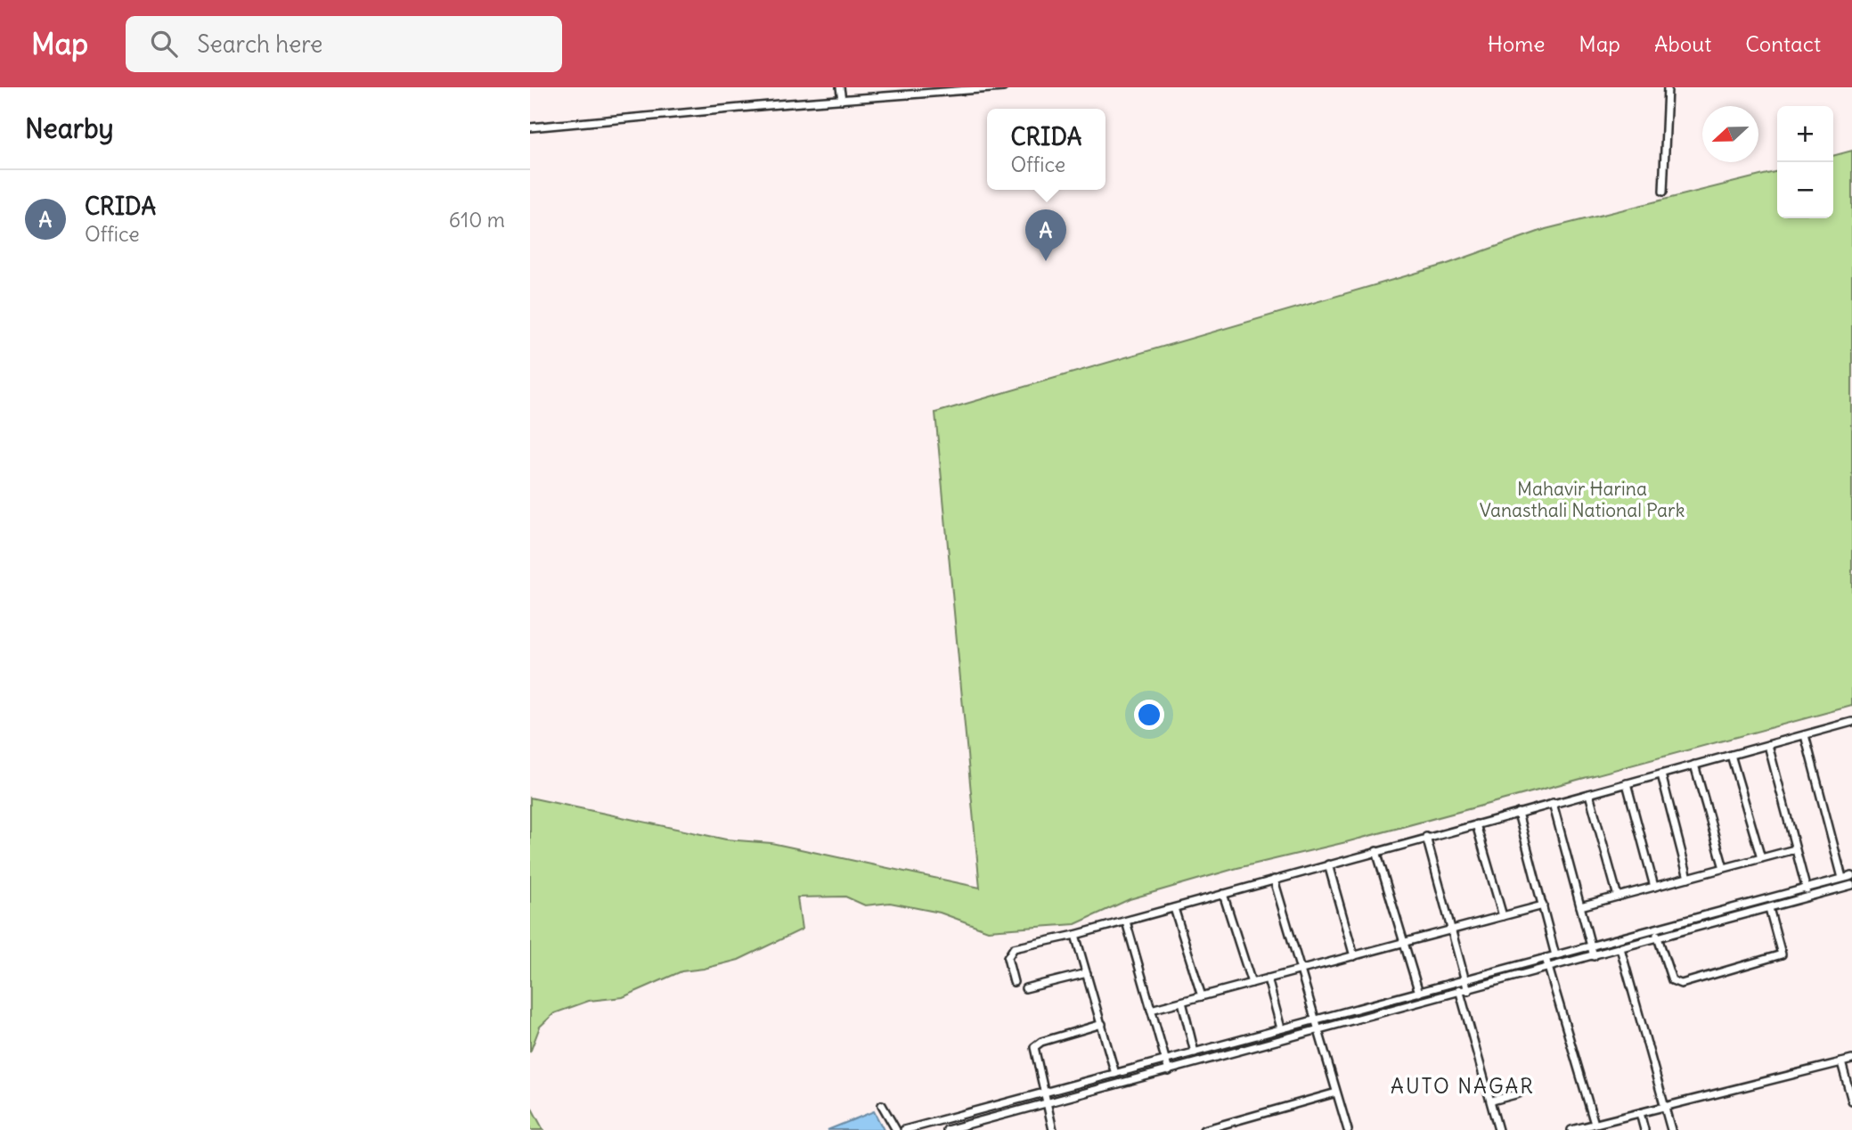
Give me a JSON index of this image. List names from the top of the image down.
{
  "districts": ["AUTO NAGAR"],
  "parks": ["Mahavir Harina Vanasthali National Park"],
  "north": "left",
  "page": {
    "header": "Map",
    "search": "Search here",
    "nav": [
      "Home",
      "Map",
      "About",
      "Contact"
    ],
    "heading": "Nearby",
    "map_buttons": ["+", "−"],
    "popup": ["CRIDA", "Office"],
    "list": [
      {
        "mark": "A",
        "name": "CRIDA",
        "note": "Office",
        "value": "610 m"
      }
    ],
    "pins": "A"
  }
}
